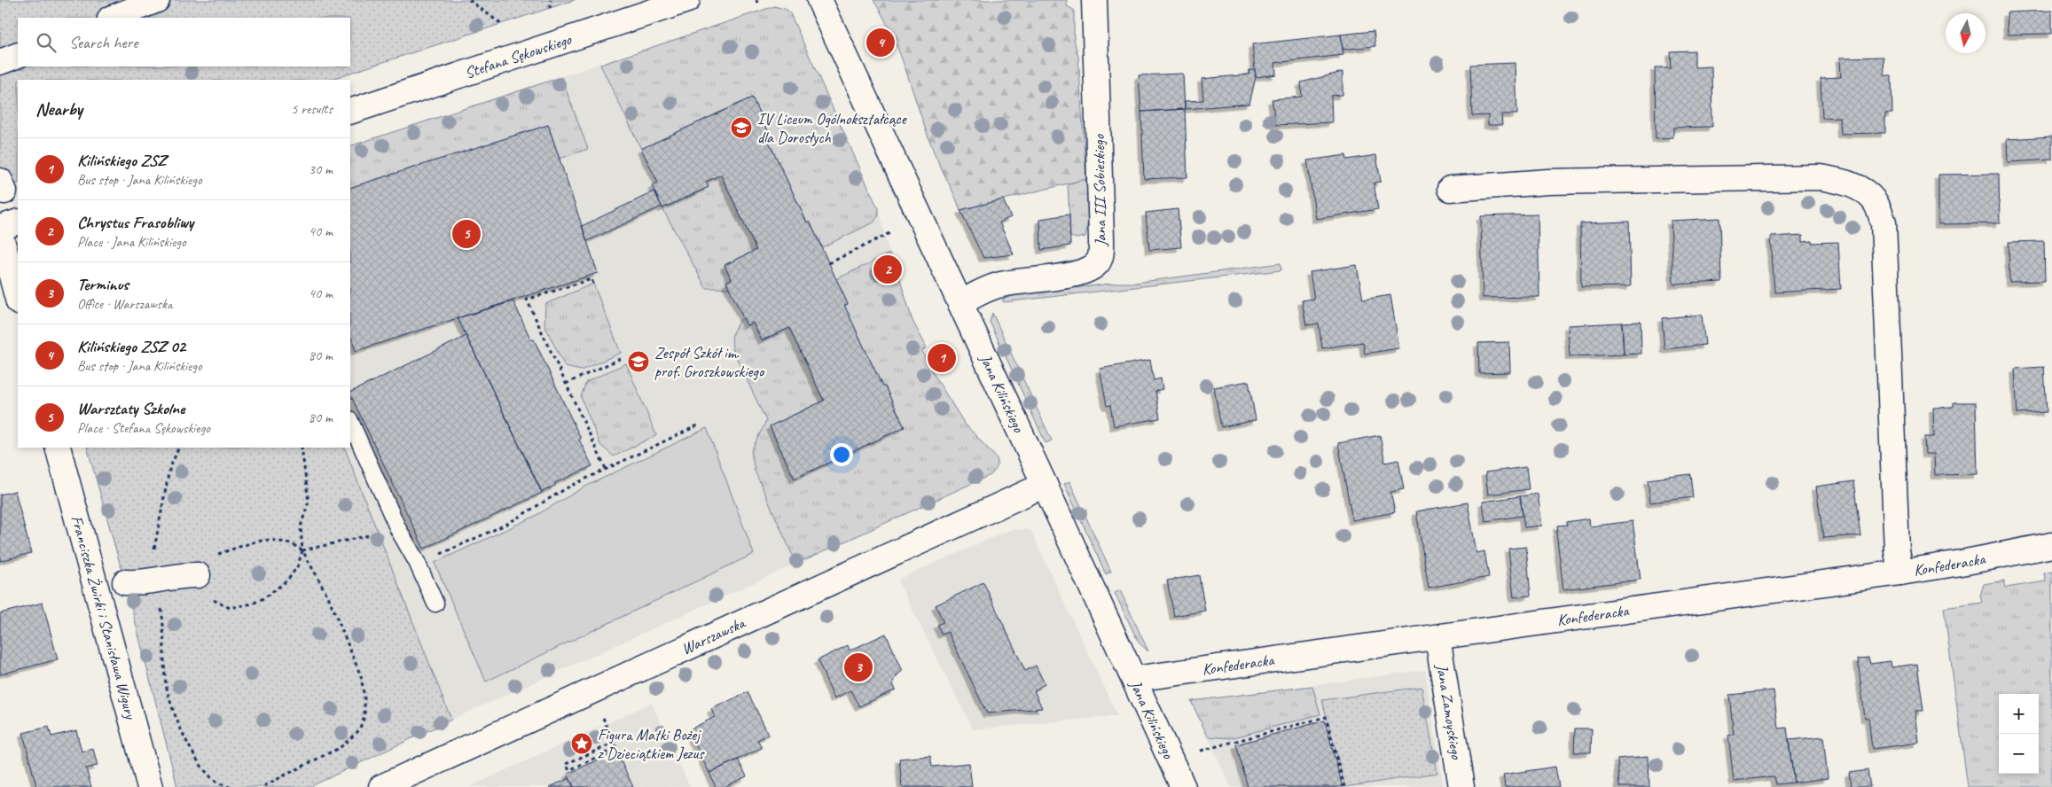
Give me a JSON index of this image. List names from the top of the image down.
{
  "streets": {
    "street": [
      "Stefana Sękowskiego",
      "Jana III Sobieskiego",
      "Jana Kilińskiego",
      "Konfederacka",
      "Franciszka Żwirki i Stanisława Wigury",
      "Warszawska",
      "Jana Zamoyskiego"
    ]
  },
  "crossings": [
    ["Jana III Sobieskiego", "Jana Kilińskiego"],
    ["Jana Kilińskiego", "Konfederacka"],
    ["Jana Kilińskiego", "Warszawska"],
    ["Konfederacka", "Jana Zamoyskiego"]
  ],
  "places": {
    "school or university": ["IV Liceum Ogólnokształcące dla Dorosłych", "Zespół Szkół im. prof. Groszkowskiego"],
    "place": ["Figura Matki Bożej z Dzieciątkiem Jezus"]
  },
  "north": "bottom",
  "page": {
    "search": "Search here",
    "pins": [
      "4",
      "5",
      "2",
      "1",
      "3"
    ],
    "heading": ["Nearby", "5 results"],
    "list": [
      {
        "mark": "1",
        "name": "Kilińskiego ZSZ",
        "note": "Bus stop · Jana Kilińskiego",
        "value": "30 m"
      },
      {
        "mark": "2",
        "name": "Chrystus Frasobliwy",
        "note": "Place · Jana Kilińskiego",
        "value": "40 m"
      },
      {
        "mark": "3",
        "name": "Terminus",
        "note": "Office · Warszawska",
        "value": "40 m"
      },
      {
        "mark": "4",
        "name": "Kilińskiego ZSZ 02",
        "note": "Bus stop · Jana Kilińskiego",
        "value": "80 m"
      },
      {
        "mark": "5",
        "name": "Warsztaty Szkolne",
        "note": "Place · Stefana Sękowskiego",
        "value": "80 m"
      }
    ],
    "map_buttons": ["+", "−"]
  }
}
